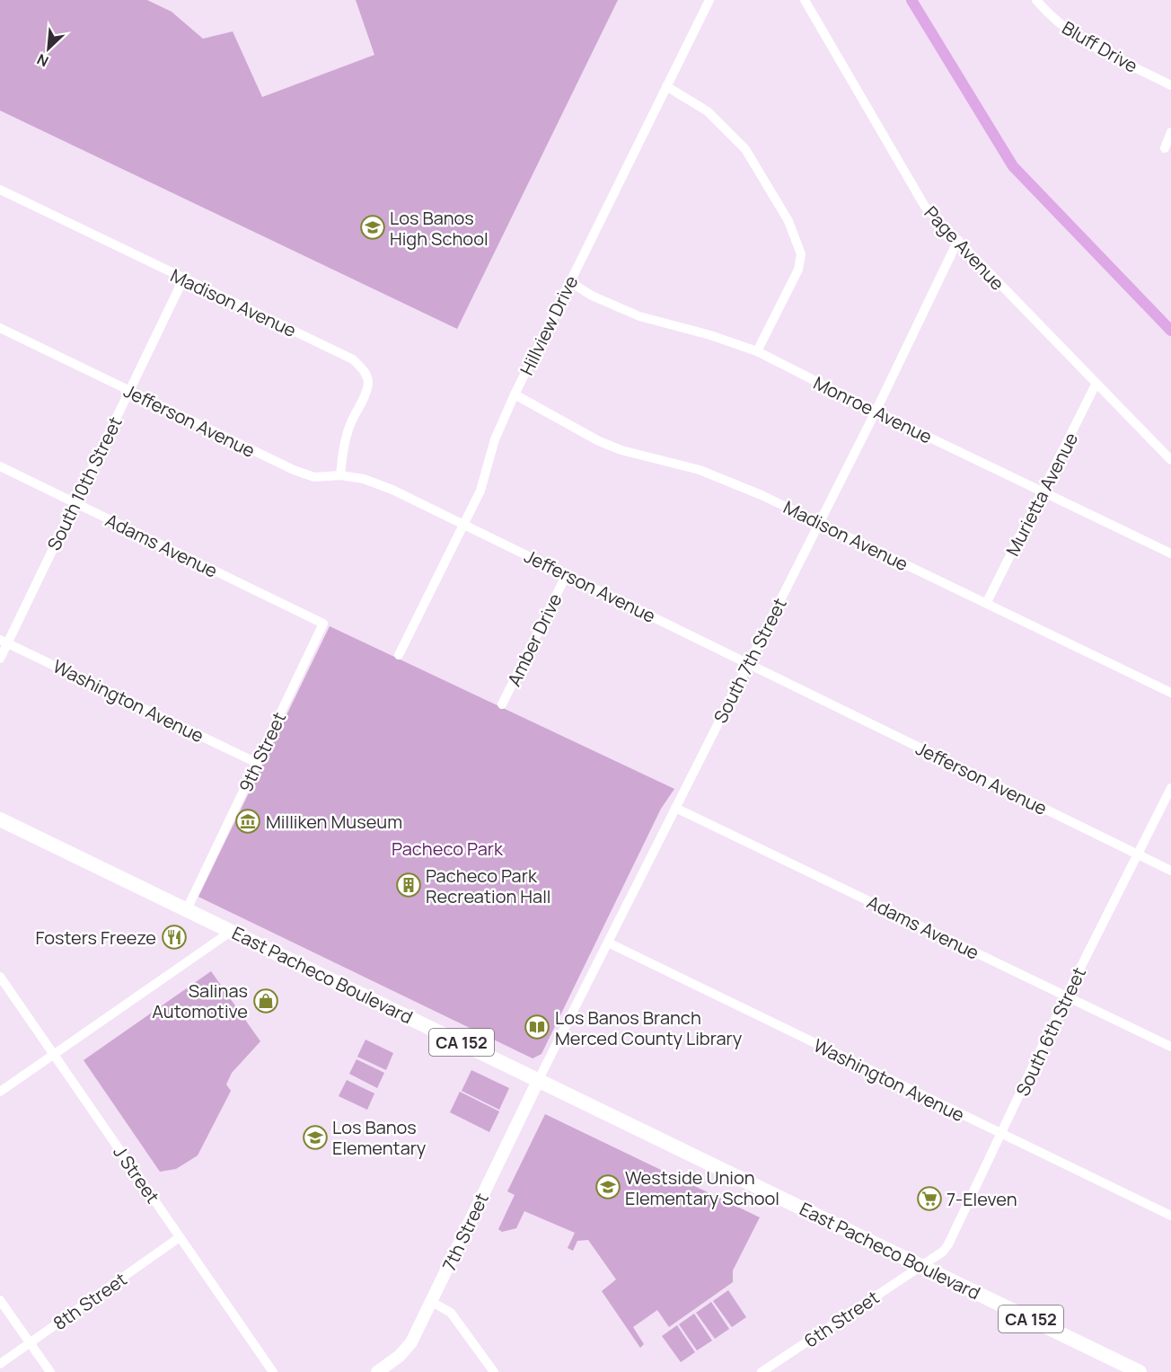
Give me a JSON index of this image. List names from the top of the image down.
{
  "streets": {
    "highway": ["East Pacheco Boulevard", "CA 152"],
    "street": [
      "Bluff Drive",
      "Page Avenue",
      "Madison Avenue",
      "Hillview Drive",
      "Monroe Avenue",
      "Jefferson Avenue",
      "South 10th Street",
      "Murietta Avenue",
      "Adams Avenue",
      "Amber Drive",
      "South 7th Street",
      "Washington Avenue",
      "9th Street",
      "South 6th Street",
      "J Street",
      "7th Street",
      "8th Street",
      "6th Street"
    ]
  },
  "crossings": [
    ["Page Avenue", "Murietta Avenue"],
    ["Page Avenue", "South 7th Street"],
    ["Madison Avenue", "Hillview Drive"],
    ["Madison Avenue", "Jefferson Avenue"],
    ["Madison Avenue", "South 10th Street"],
    ["Madison Avenue", "Murietta Avenue"],
    ["Madison Avenue", "South 7th Street"],
    ["Hillview Drive", "Monroe Avenue"],
    ["Hillview Drive", "Jefferson Avenue"],
    ["Monroe Avenue", "Murietta Avenue"],
    ["Monroe Avenue", "South 7th Street"],
    ["Jefferson Avenue", "South 10th Street"],
    ["Jefferson Avenue", "Amber Drive"],
    ["Jefferson Avenue", "South 7th Street"],
    ["Jefferson Avenue", "South 6th Street"],
    ["South 10th Street", "Adams Avenue"],
    ["South 10th Street", "Washington Avenue"],
    ["Adams Avenue", "South 7th Street"],
    ["Adams Avenue", "9th Street"],
    ["Adams Avenue", "South 6th Street"],
    ["South 7th Street", "Washington Avenue"],
    ["South 7th Street", "East Pacheco Boulevard"],
    ["South 7th Street", "7th Street"],
    ["Washington Avenue", "9th Street"],
    ["Washington Avenue", "South 6th Street"],
    ["9th Street", "East Pacheco Boulevard"],
    ["East Pacheco Boulevard", "South 6th Street"],
    ["East Pacheco Boulevard", "7th Street"],
    ["East Pacheco Boulevard", "6th Street"],
    ["South 6th Street", "6th Street"],
    ["J Street", "8th Street"]
  ],
  "parks": ["Pacheco Park"],
  "places": {
    "school or university": ["Los Banos High School", "Los Banos Elementary", "Westside Union Elementary School"],
    "museum": ["Milliken Museum"],
    "building": ["Pacheco Park Recreation Hall"],
    "restaurant": ["Fosters Freeze"],
    "shop": ["Salinas Automotive"],
    "library": ["Los Banos Branch Merced County Library"],
    "supermarket": ["7-Eleven"]
  },
  "north": "bottom left"
}
